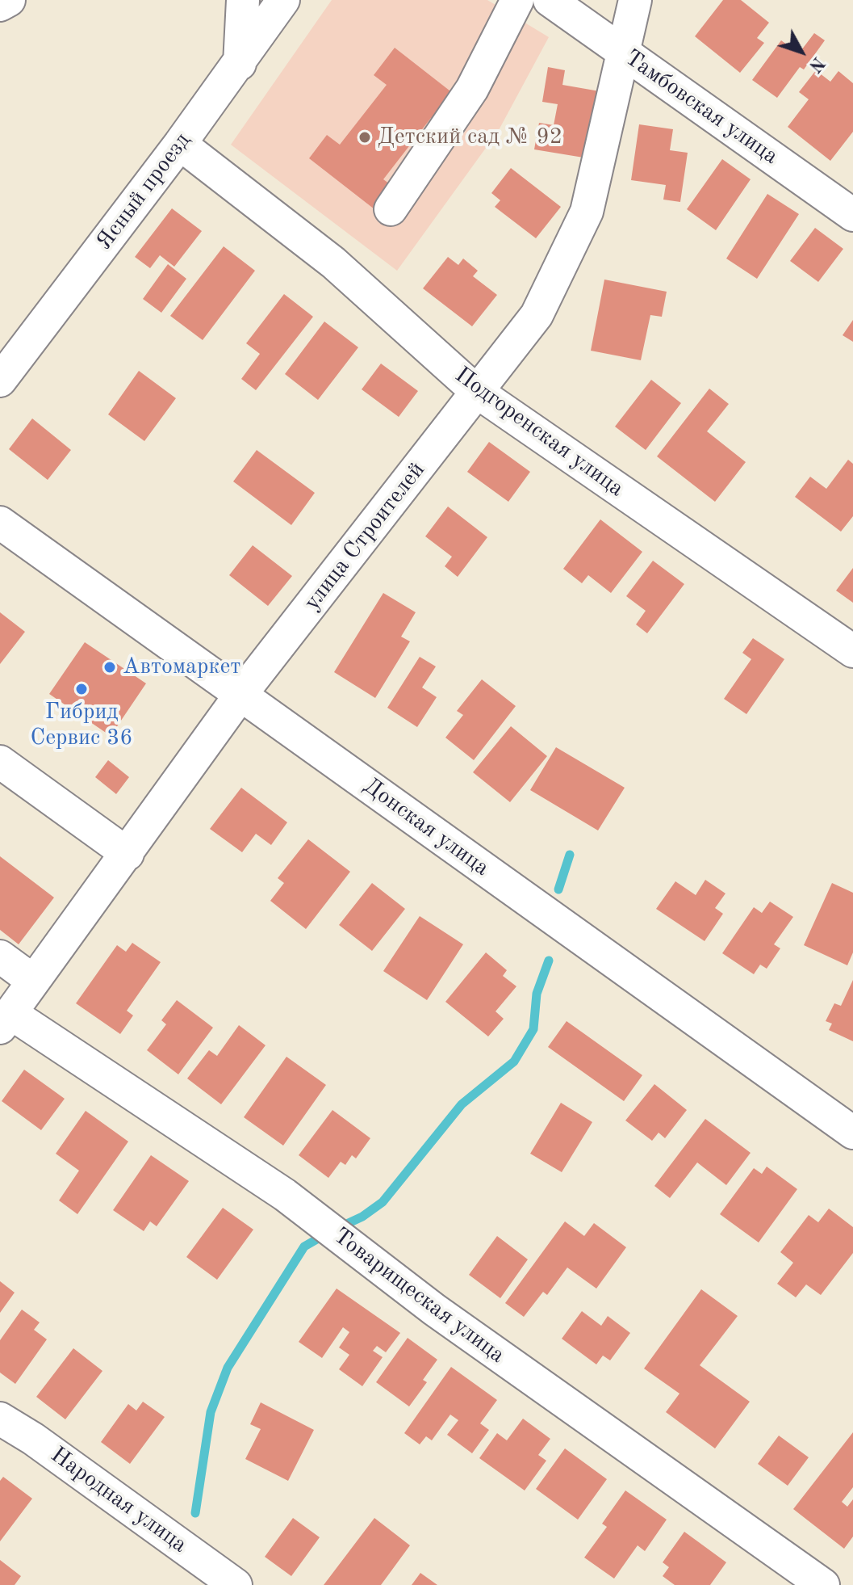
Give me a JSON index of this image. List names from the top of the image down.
{
  "streets": {
    "street": [
      "Тамбовская улица",
      "Ясный проезд",
      "Подгоренская улица",
      "улица Строителей",
      "Донская улица",
      "Товарищеская улица",
      "Народная улица"
    ]
  },
  "crossings": [
    ["Тамбовская улица", "улица Строителей"],
    ["Ясный проезд", "Подгоренская улица"],
    ["Подгоренская улица", "улица Строителей"],
    ["улица Строителей", "Донская улица"],
    ["улица Строителей", "Товарищеская улица"]
  ],
  "places": ["Детский сад № 92", "Автомаркет", "Гибрид Сервис 36"],
  "north": "bottom right"
}
